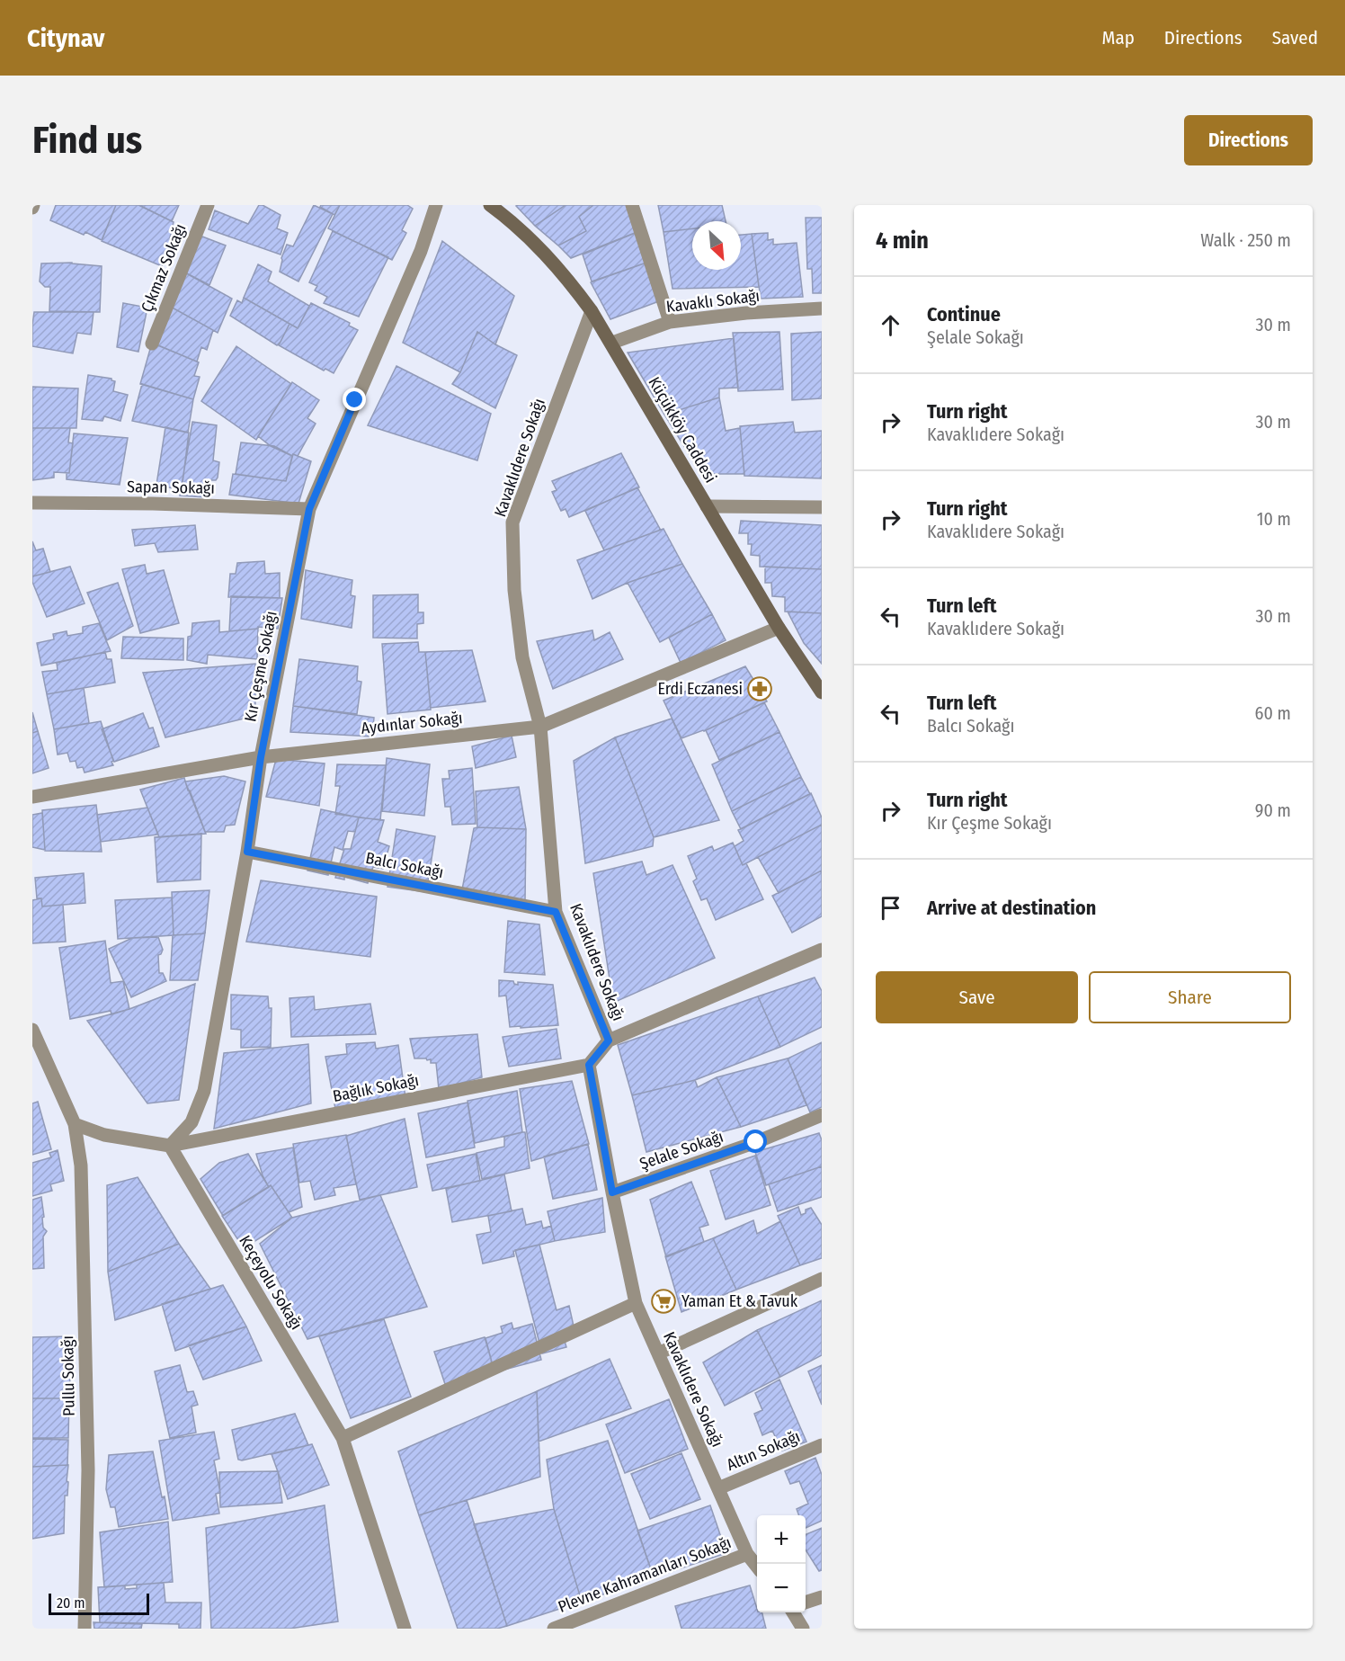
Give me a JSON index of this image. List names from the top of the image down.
{
  "streets": {
    "main road": ["Küçükköy Caddesi"],
    "street": [
      "Çıkmaz Sokağı",
      "Kavaklı Sokağı",
      "Kavaklıdere Sokağı",
      "Sapan Sokağı",
      "Kır Çeşme Sokağı",
      "Aydınlar Sokağı",
      "Balcı Sokağı",
      "Bağlık Sokağı",
      "Şelale Sokağı",
      "Keçeyolu Sokağı",
      "Pullu Sokağı",
      "Altın Sokağı",
      "Plevne Kahramanları Sokağı"
    ]
  },
  "crossings": [
    ["Kavaklı Sokağı", "Küçükköy Caddesi"],
    ["Küçükköy Caddesi", "Kavaklıdere Sokağı"],
    ["Küçükköy Caddesi", "Aydınlar Sokağı"],
    ["Kavaklıdere Sokağı", "Aydınlar Sokağı"],
    ["Kavaklıdere Sokağı", "Balcı Sokağı"],
    ["Kavaklıdere Sokağı", "Bağlık Sokağı"],
    ["Kavaklıdere Sokağı", "Şelale Sokağı"],
    ["Kavaklıdere Sokağı", "Altın Sokağı"],
    ["Kavaklıdere Sokağı", "Plevne Kahramanları Sokağı"],
    ["Sapan Sokağı", "Kır Çeşme Sokağı"],
    ["Kır Çeşme Sokağı", "Aydınlar Sokağı"],
    ["Kır Çeşme Sokağı", "Balcı Sokağı"],
    ["Kır Çeşme Sokağı", "Bağlık Sokağı"],
    ["Kır Çeşme Sokağı", "Keçeyolu Sokağı"],
    ["Bağlık Sokağı", "Keçeyolu Sokağı"]
  ],
  "places": {
    "pharmacy": ["Erdi Eczanesi"],
    "supermarket": ["Yaman Et & Tavuk"]
  },
  "scale_bar": "20 m",
  "north": "bottom right",
  "page": {
    "header": "Citynav",
    "nav": ["Map", "Directions", "Saved"],
    "buttons": [
      "Directions",
      ["Save", "Share"]
    ],
    "title": "Find us",
    "heading": ["4 min", "Walk · 250 m"],
    "list": [
      ["Continue", "Şelale Sokağı", "30 m"],
      ["Turn right", "Kavaklıdere Sokağı", "30 m"],
      ["Turn right", "Kavaklıdere Sokağı", "10 m"],
      ["Turn left", "Kavaklıdere Sokağı", "30 m"],
      ["Turn left", "Balcı Sokağı", "60 m"],
      ["Turn right", "Kır Çeşme Sokağı", "90 m"],
      "Arrive at destination"
    ],
    "map_buttons": ["+", "−"],
    "scale": "20 m"
  }
}
